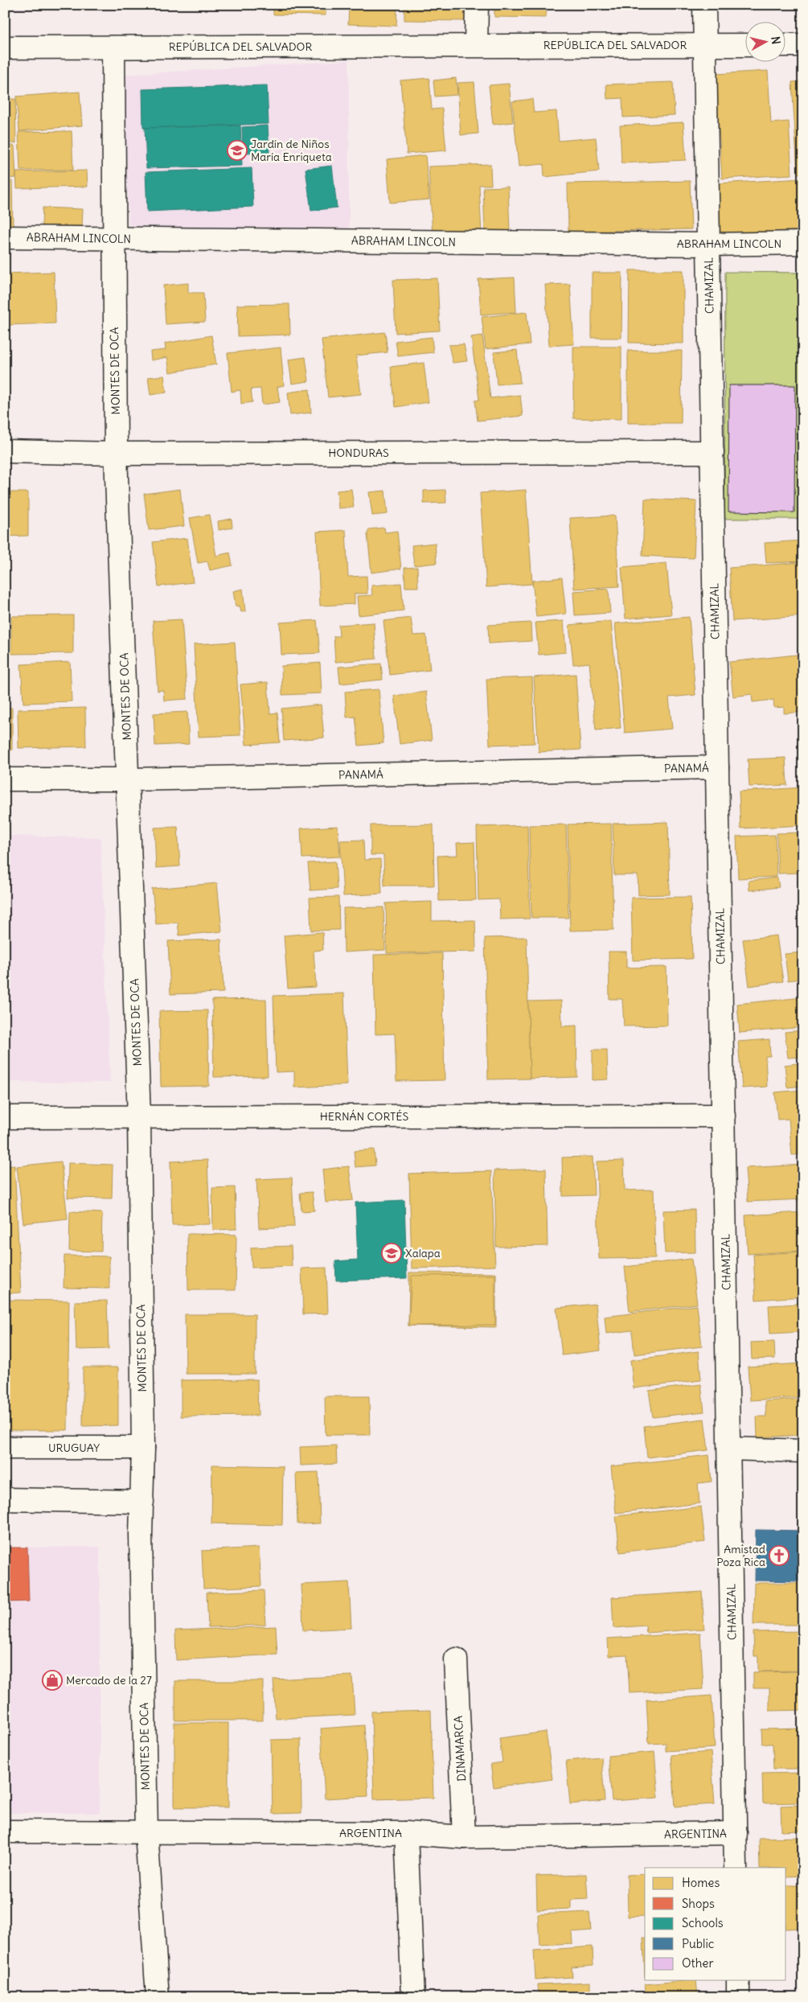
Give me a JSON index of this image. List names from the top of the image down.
{
  "streets": {
    "street": [
      "REPÚBLICA DEL SALVADOR",
      "ABRAHAM LINCOLN",
      "CHAMIZAL",
      "MONTES DE OCA",
      "HONDURAS",
      "PANAMÁ",
      "HERNÁN CORTÉS",
      "URUGUAY",
      "DINAMARCA",
      "ARGENTINA"
    ]
  },
  "crossings": [
    ["REPÚBLICA DEL SALVADOR", "CHAMIZAL"],
    ["REPÚBLICA DEL SALVADOR", "MONTES DE OCA"],
    ["ABRAHAM LINCOLN", "CHAMIZAL"],
    ["ABRAHAM LINCOLN", "MONTES DE OCA"],
    ["CHAMIZAL", "HONDURAS"],
    ["CHAMIZAL", "PANAMÁ"],
    ["CHAMIZAL", "HERNÁN CORTÉS"],
    ["CHAMIZAL", "ARGENTINA"],
    ["MONTES DE OCA", "HONDURAS"],
    ["MONTES DE OCA", "PANAMÁ"],
    ["MONTES DE OCA", "HERNÁN CORTÉS"],
    ["MONTES DE OCA", "URUGUAY"],
    ["MONTES DE OCA", "ARGENTINA"],
    ["DINAMARCA", "ARGENTINA"]
  ],
  "places": {
    "school or university": ["Jardín de Niños María Enriqueta", "Xalapa"],
    "church": ["Amistad Poza Rica"],
    "shop": ["Mercado de la 27"]
  },
  "legend": [
    "Homes",
    "Shops",
    "Schools",
    "Public",
    "Other"
  ],
  "north": "right"
}
